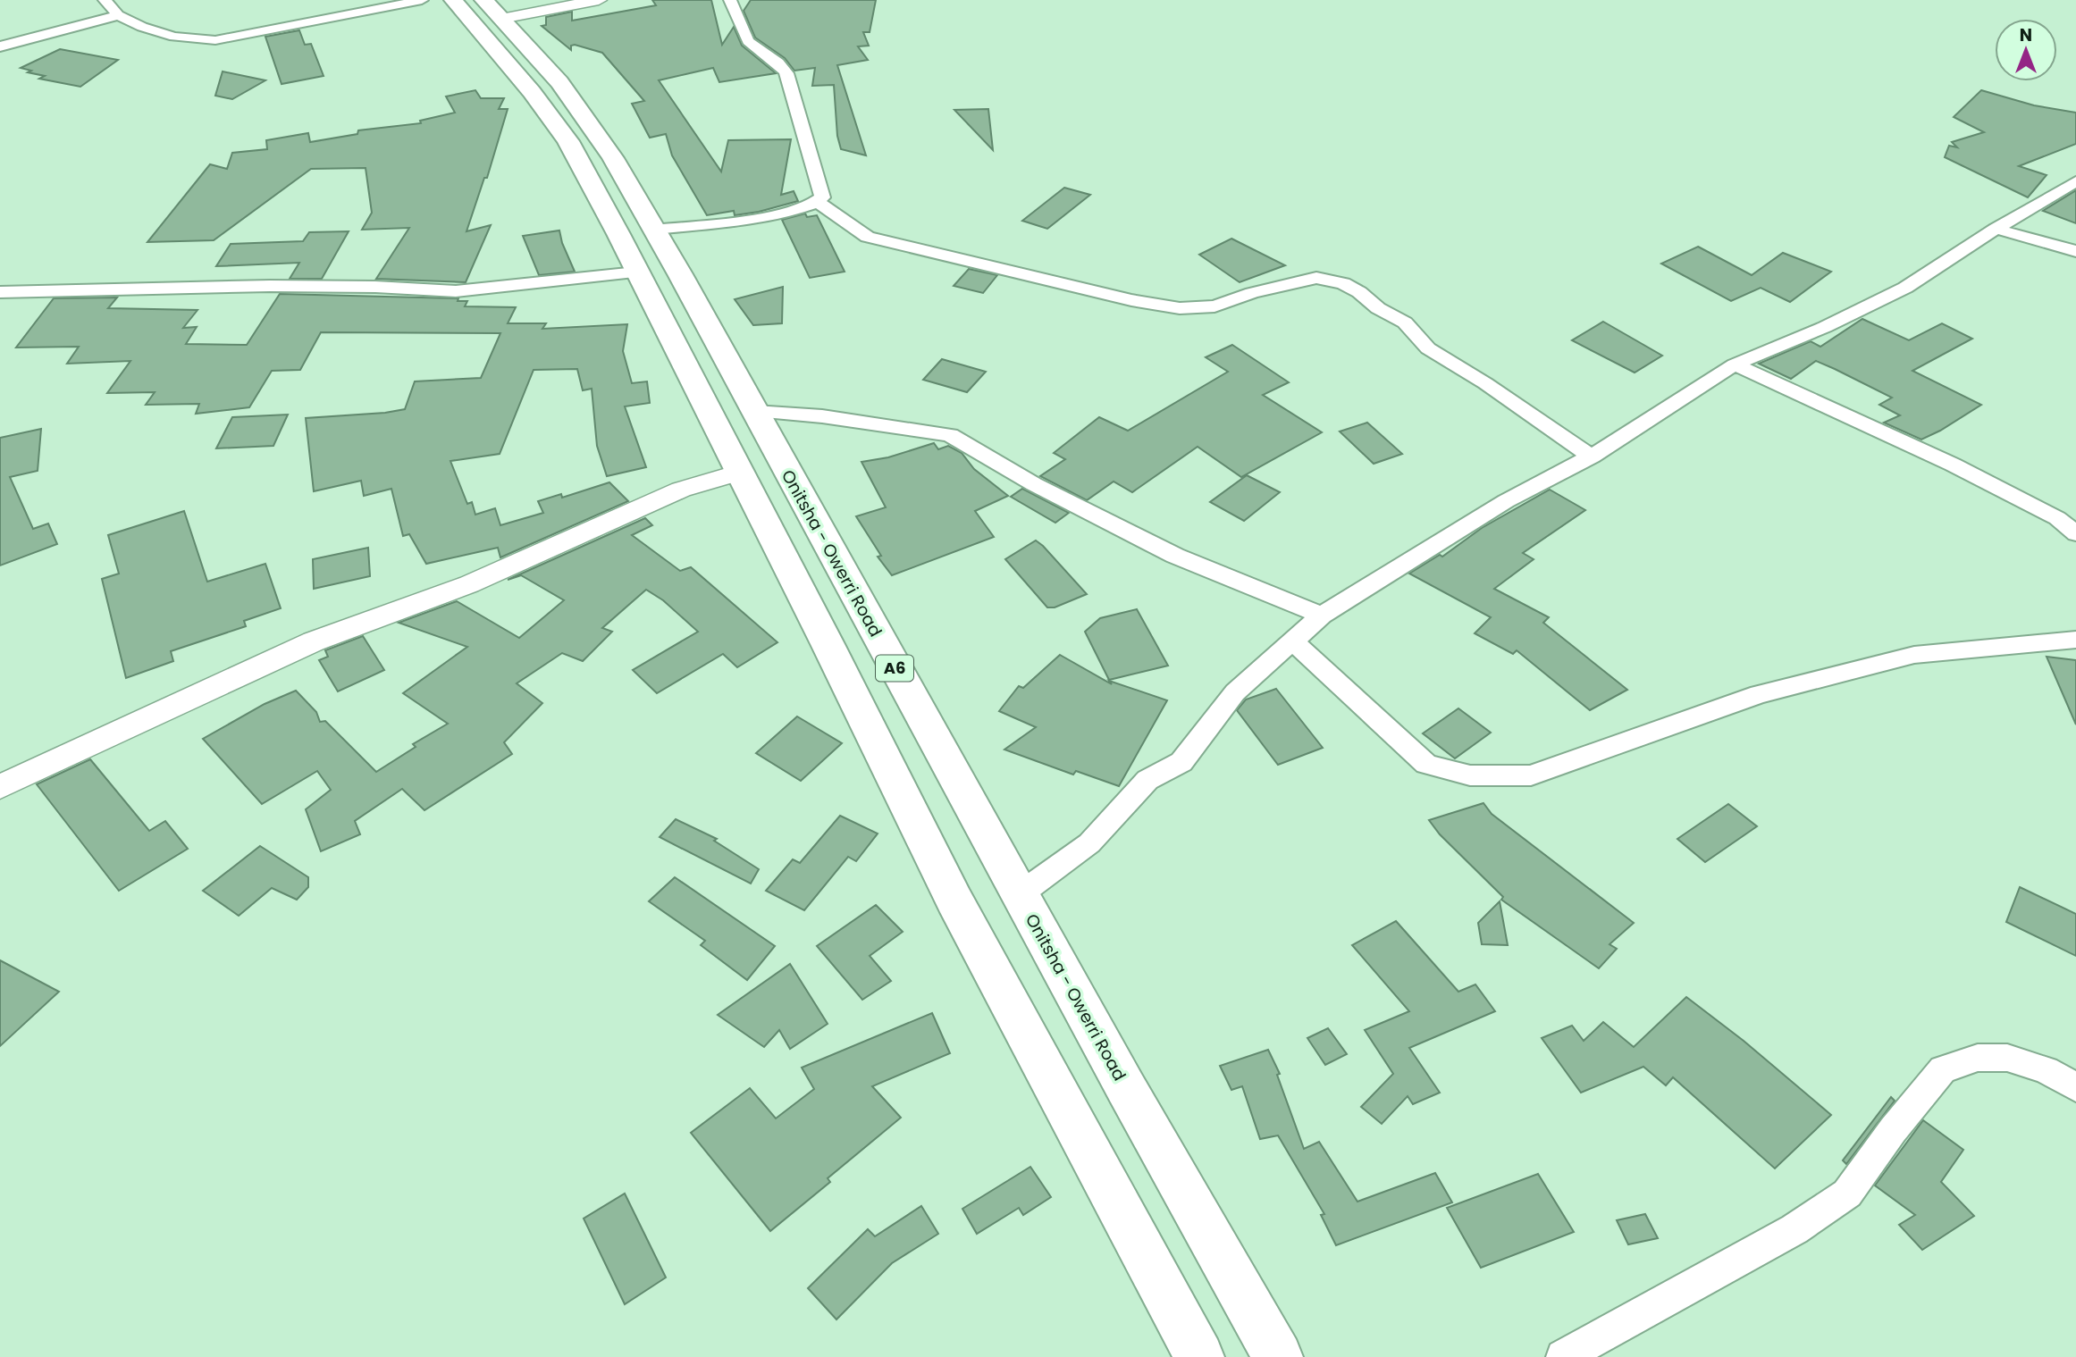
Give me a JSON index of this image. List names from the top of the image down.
{
  "streets": {
    "highway": ["Onitsha - Owerri Road", "A6"]
  },
  "north": "top"
}
